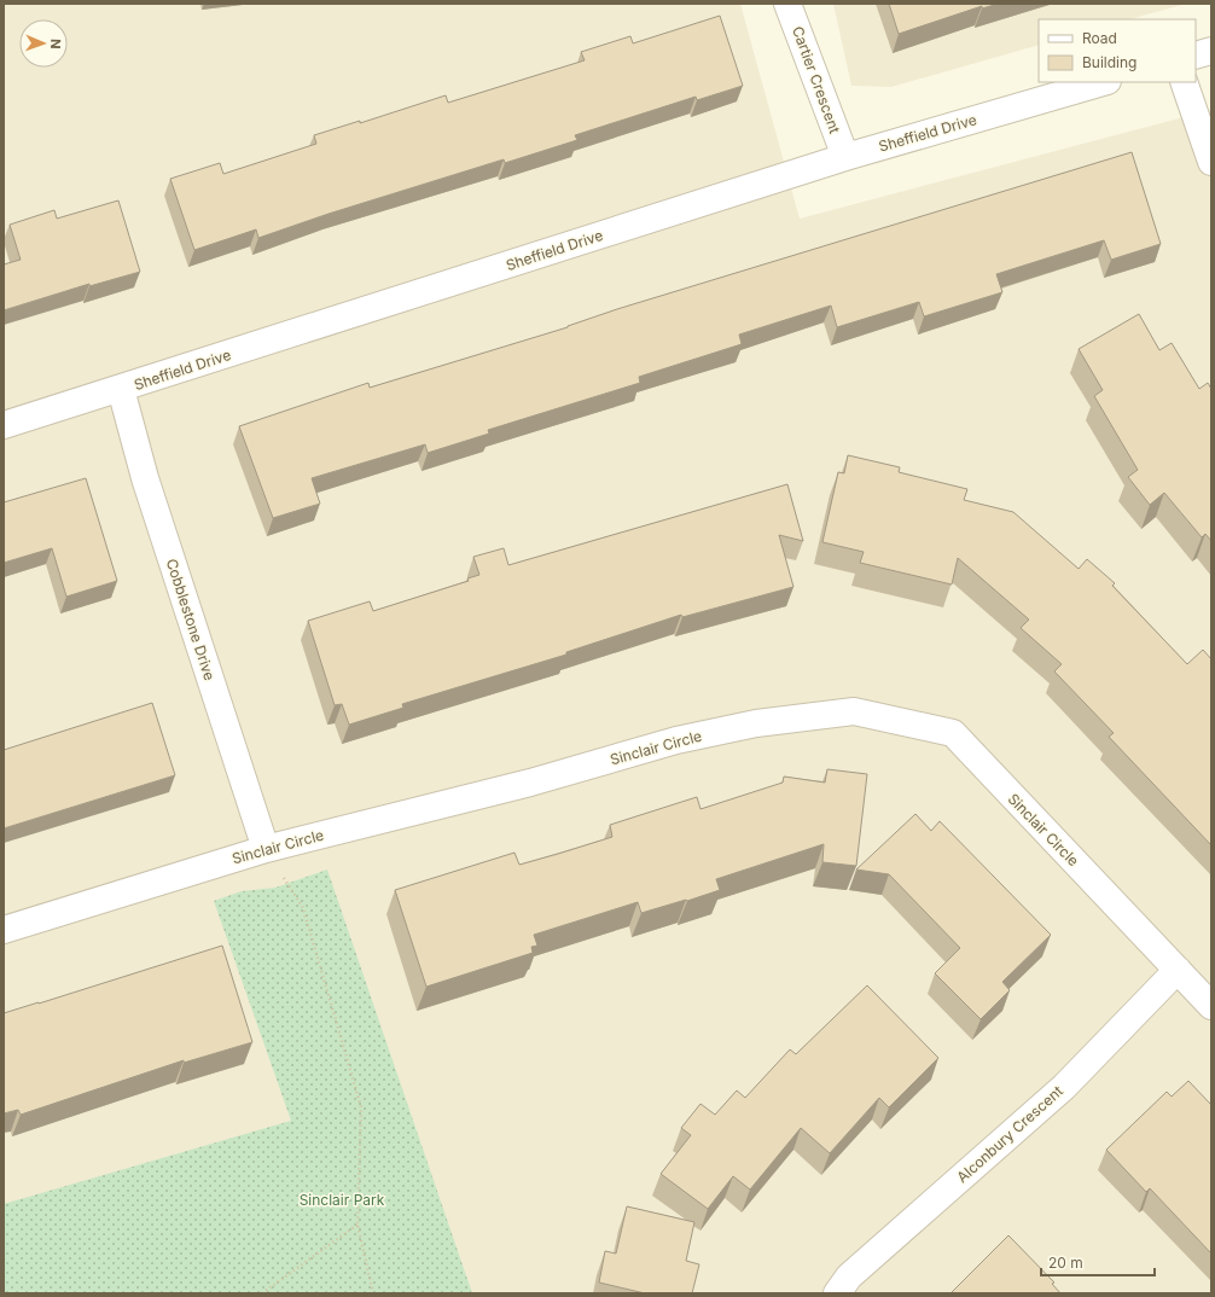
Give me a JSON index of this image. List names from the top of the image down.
{
  "streets": {
    "street": [
      "Cartier Crescent",
      "Sheffield Drive",
      "Cobblestone Drive",
      "Sinclair Circle",
      "Alconbury Crescent"
    ]
  },
  "crossings": [
    ["Cartier Crescent", "Sheffield Drive"],
    ["Sheffield Drive", "Cobblestone Drive"],
    ["Cobblestone Drive", "Sinclair Circle"],
    ["Sinclair Circle", "Alconbury Crescent"]
  ],
  "parks": ["Sinclair Park"],
  "legend": ["Road", "Building"],
  "scale_bar": "20 m",
  "north": "right"
}
